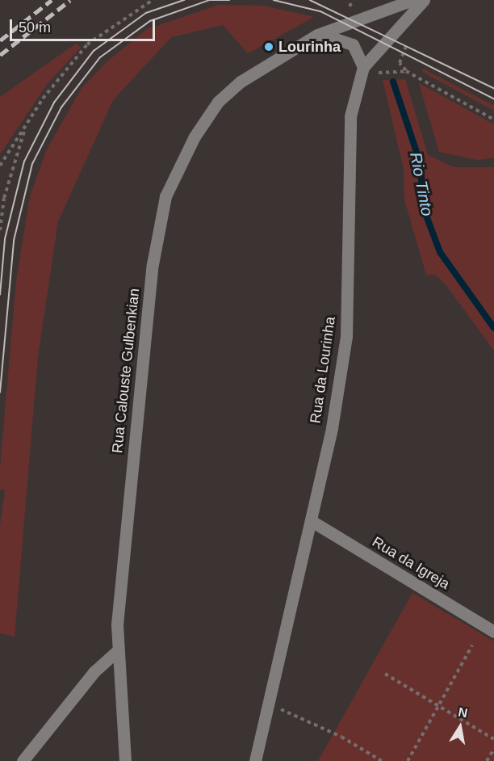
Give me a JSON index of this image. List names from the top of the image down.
{
  "streets": {
    "street": ["Rua da Lourinha", "Rua Calouste Gulbenkian", "Rua da Igreja"]
  },
  "crossings": [
    ["Rua da Lourinha", "Rua Calouste Gulbenkian"],
    ["Rua da Lourinha", "Rua da Igreja"]
  ],
  "water": ["Rio Tinto"],
  "places": ["Lourinha"],
  "scale_bar": "50 m",
  "north": "top"
}
